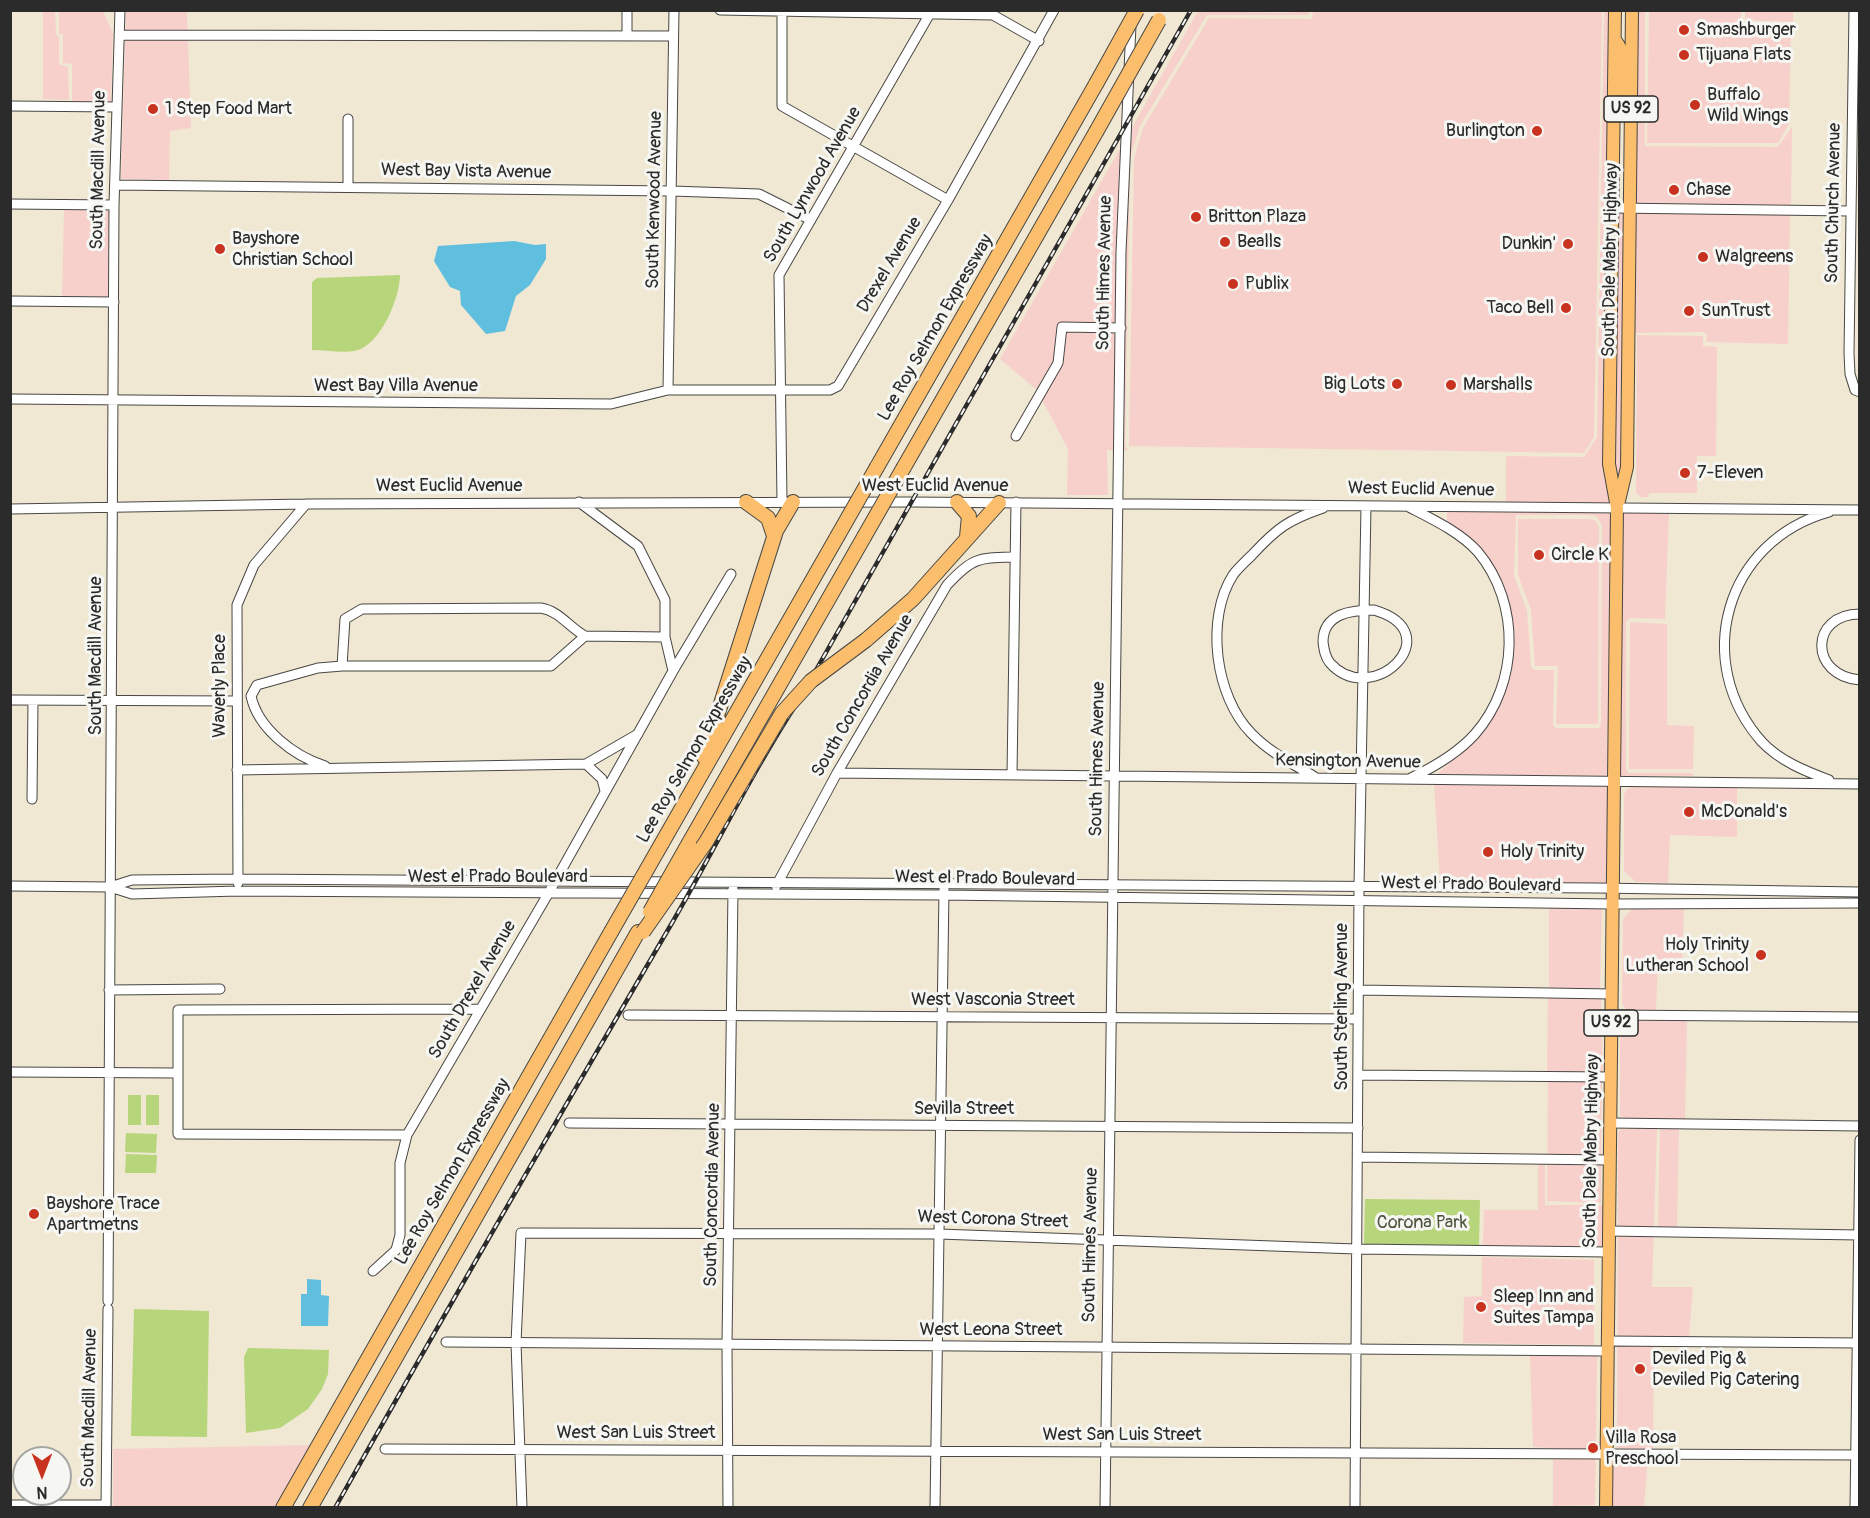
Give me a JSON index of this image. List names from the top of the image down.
{
  "streets": {
    "highway": ["Lee Roy Selmon Expressway"],
    "main road": ["US 92", "South Dale Mabry Highway"],
    "street": [
      "South Macdill Avenue",
      "West Bay Vista Avenue",
      "South Lynwood Avenue",
      "South Kenwood Avenue",
      "South Church Avenue",
      "Drexel Avenue",
      "South Himes Avenue",
      "West Bay Villa Avenue",
      "West Euclid Avenue",
      "Waverly Place",
      "South Concordia Avenue",
      "Kensington Avenue",
      "West el Prado Boulevard",
      "South Drexel Avenue",
      "West Vasconia Street",
      "South Sterling Avenue",
      "Sevilla Street",
      "West Corona Street",
      "West Leona Street",
      "West San Luis Street"
    ]
  },
  "crossings": [
    ["South Macdill Avenue", "West Bay Vista Avenue"],
    ["South Macdill Avenue", "West Bay Villa Avenue"],
    ["South Macdill Avenue", "West Euclid Avenue"],
    ["South Macdill Avenue", "West el Prado Boulevard"],
    ["West Bay Vista Avenue", "South Lynwood Avenue"],
    ["West Bay Vista Avenue", "South Kenwood Avenue"],
    ["South Lynwood Avenue", "Drexel Avenue"],
    ["South Lynwood Avenue", "West Bay Villa Avenue"],
    ["South Kenwood Avenue", "West Bay Villa Avenue"],
    ["South Dale Mabry Highway", "West Euclid Avenue"],
    ["South Dale Mabry Highway", "Kensington Avenue"],
    ["South Dale Mabry Highway", "West el Prado Boulevard"],
    ["South Dale Mabry Highway", "West Corona Street"],
    ["South Dale Mabry Highway", "West Leona Street"],
    ["South Dale Mabry Highway", "West San Luis Street"],
    ["Drexel Avenue", "West Bay Villa Avenue"],
    ["South Himes Avenue", "West Euclid Avenue"],
    ["South Himes Avenue", "Kensington Avenue"],
    ["South Himes Avenue", "West el Prado Boulevard"],
    ["South Himes Avenue", "West Vasconia Street"],
    ["South Himes Avenue", "Sevilla Street"],
    ["South Himes Avenue", "West Corona Street"],
    ["South Himes Avenue", "West Leona Street"],
    ["South Himes Avenue", "West San Luis Street"],
    ["West Euclid Avenue", "Waverly Place"],
    ["West Euclid Avenue", "South Sterling Avenue"],
    ["Waverly Place", "West el Prado Boulevard"],
    ["South Concordia Avenue", "Kensington Avenue"],
    ["South Concordia Avenue", "West el Prado Boulevard"],
    ["South Concordia Avenue", "West Vasconia Street"],
    ["South Concordia Avenue", "Sevilla Street"],
    ["South Concordia Avenue", "West Corona Street"],
    ["South Concordia Avenue", "West Leona Street"],
    ["South Concordia Avenue", "West San Luis Street"],
    ["Kensington Avenue", "South Sterling Avenue"],
    ["West el Prado Boulevard", "South Drexel Avenue"],
    ["West el Prado Boulevard", "South Sterling Avenue"],
    ["West Vasconia Street", "South Sterling Avenue"],
    ["South Sterling Avenue", "Sevilla Street"],
    ["South Sterling Avenue", "West Corona Street"],
    ["South Sterling Avenue", "West Leona Street"],
    ["South Sterling Avenue", "West San Luis Street"],
    ["West Corona Street", "West Leona Street"]
  ],
  "parks": ["Corona Park"],
  "places": [
    "Smashburger",
    "Tijuana Flats",
    "Buffalo Wild Wings",
    "1 Step Food Mart",
    "Burlington",
    "Chase",
    "Britton Plaza",
    "Bealls",
    "Dunkin'",
    "Bayshore Christian School",
    "Walgreens",
    "Publix",
    "Taco Bell",
    "SunTrust",
    "Big Lots",
    "Marshalls",
    "7-Eleven",
    "Circle K",
    "McDonald's",
    "Holy Trinity",
    "Holy Trinity Lutheran School",
    "Bayshore Trace Apartmetns",
    "Sleep Inn and Suites Tampa",
    "Deviled Pig & Deviled Pig Catering",
    "Villa Rosa Preschool"
  ],
  "north": "bottom"
}
